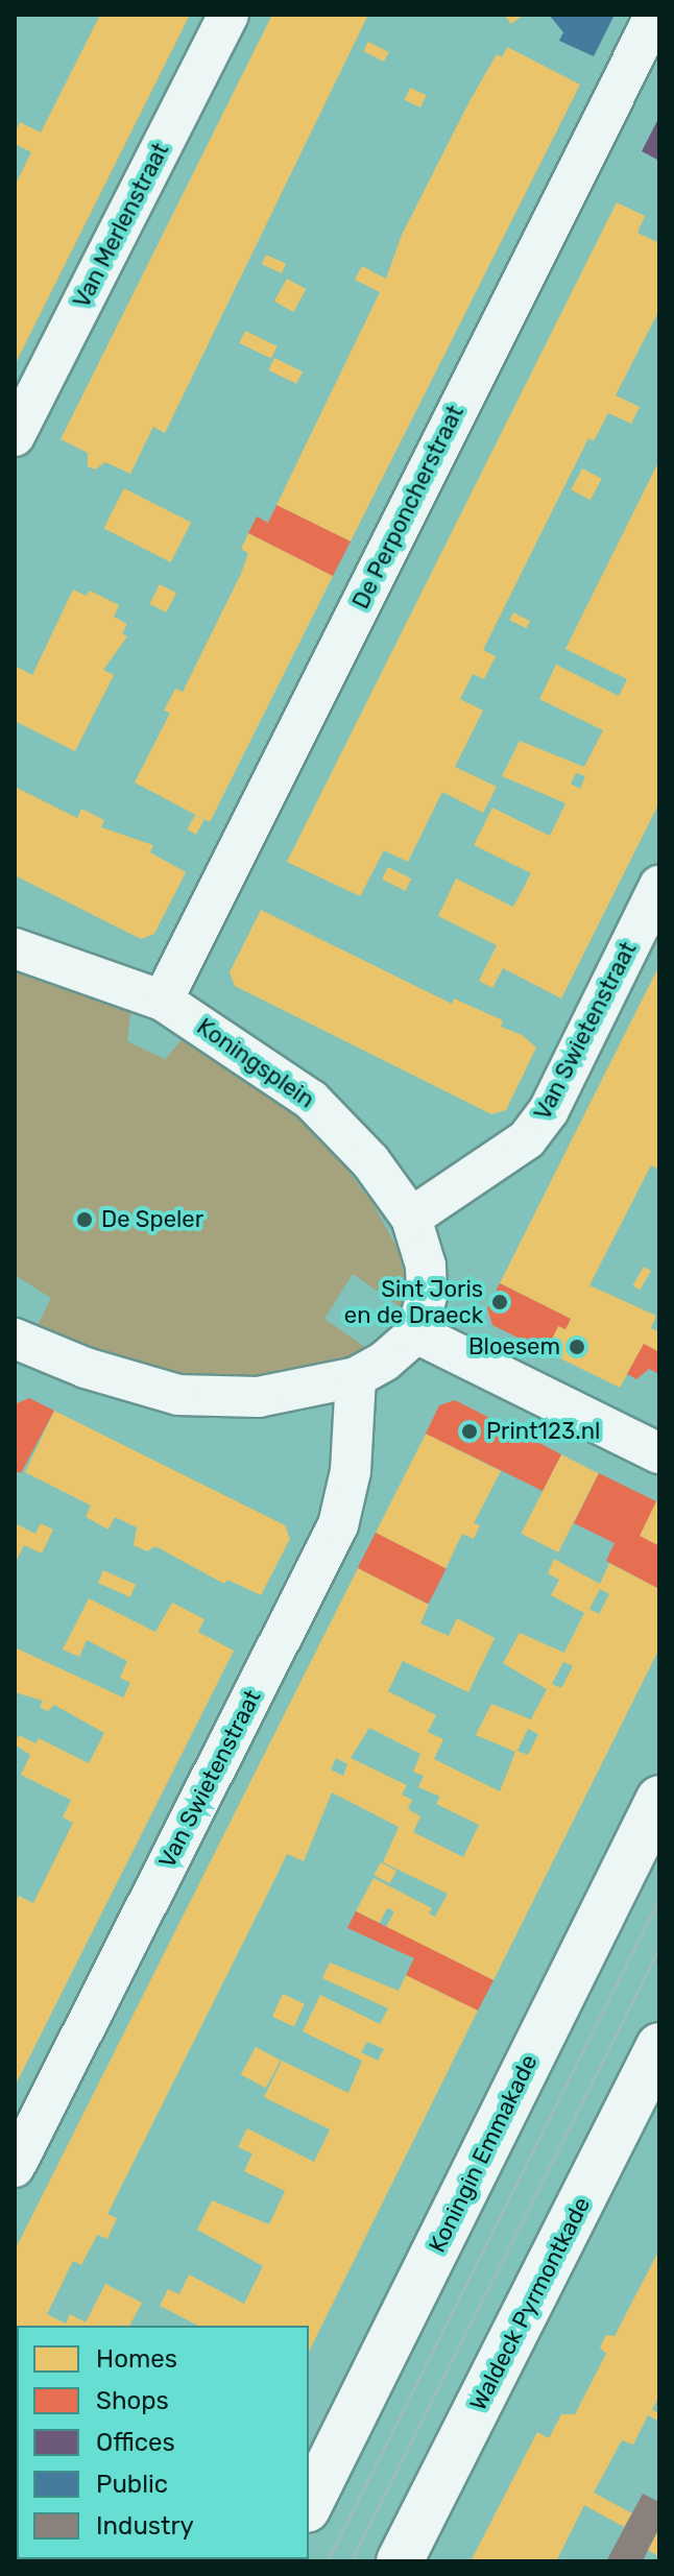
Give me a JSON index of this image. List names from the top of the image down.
{
  "streets": {
    "main road": ["Koningin Emmakade", "Waldeck Pyrmontkade"],
    "street": [
      "Van Merlenstraat",
      "De Perponcherstraat",
      "Van Swietenstraat",
      "Koningsplein"
    ]
  },
  "crossings": [
    ["De Perponcherstraat", "Koningsplein"],
    ["Van Swietenstraat", "Koningsplein"]
  ],
  "places": [
    "De Speler",
    "Sint Joris en de Draeck",
    "Bloesem",
    "Print123.nl"
  ],
  "legend": [
    "Homes",
    "Shops",
    "Offices",
    "Public",
    "Industry"
  ]
}
